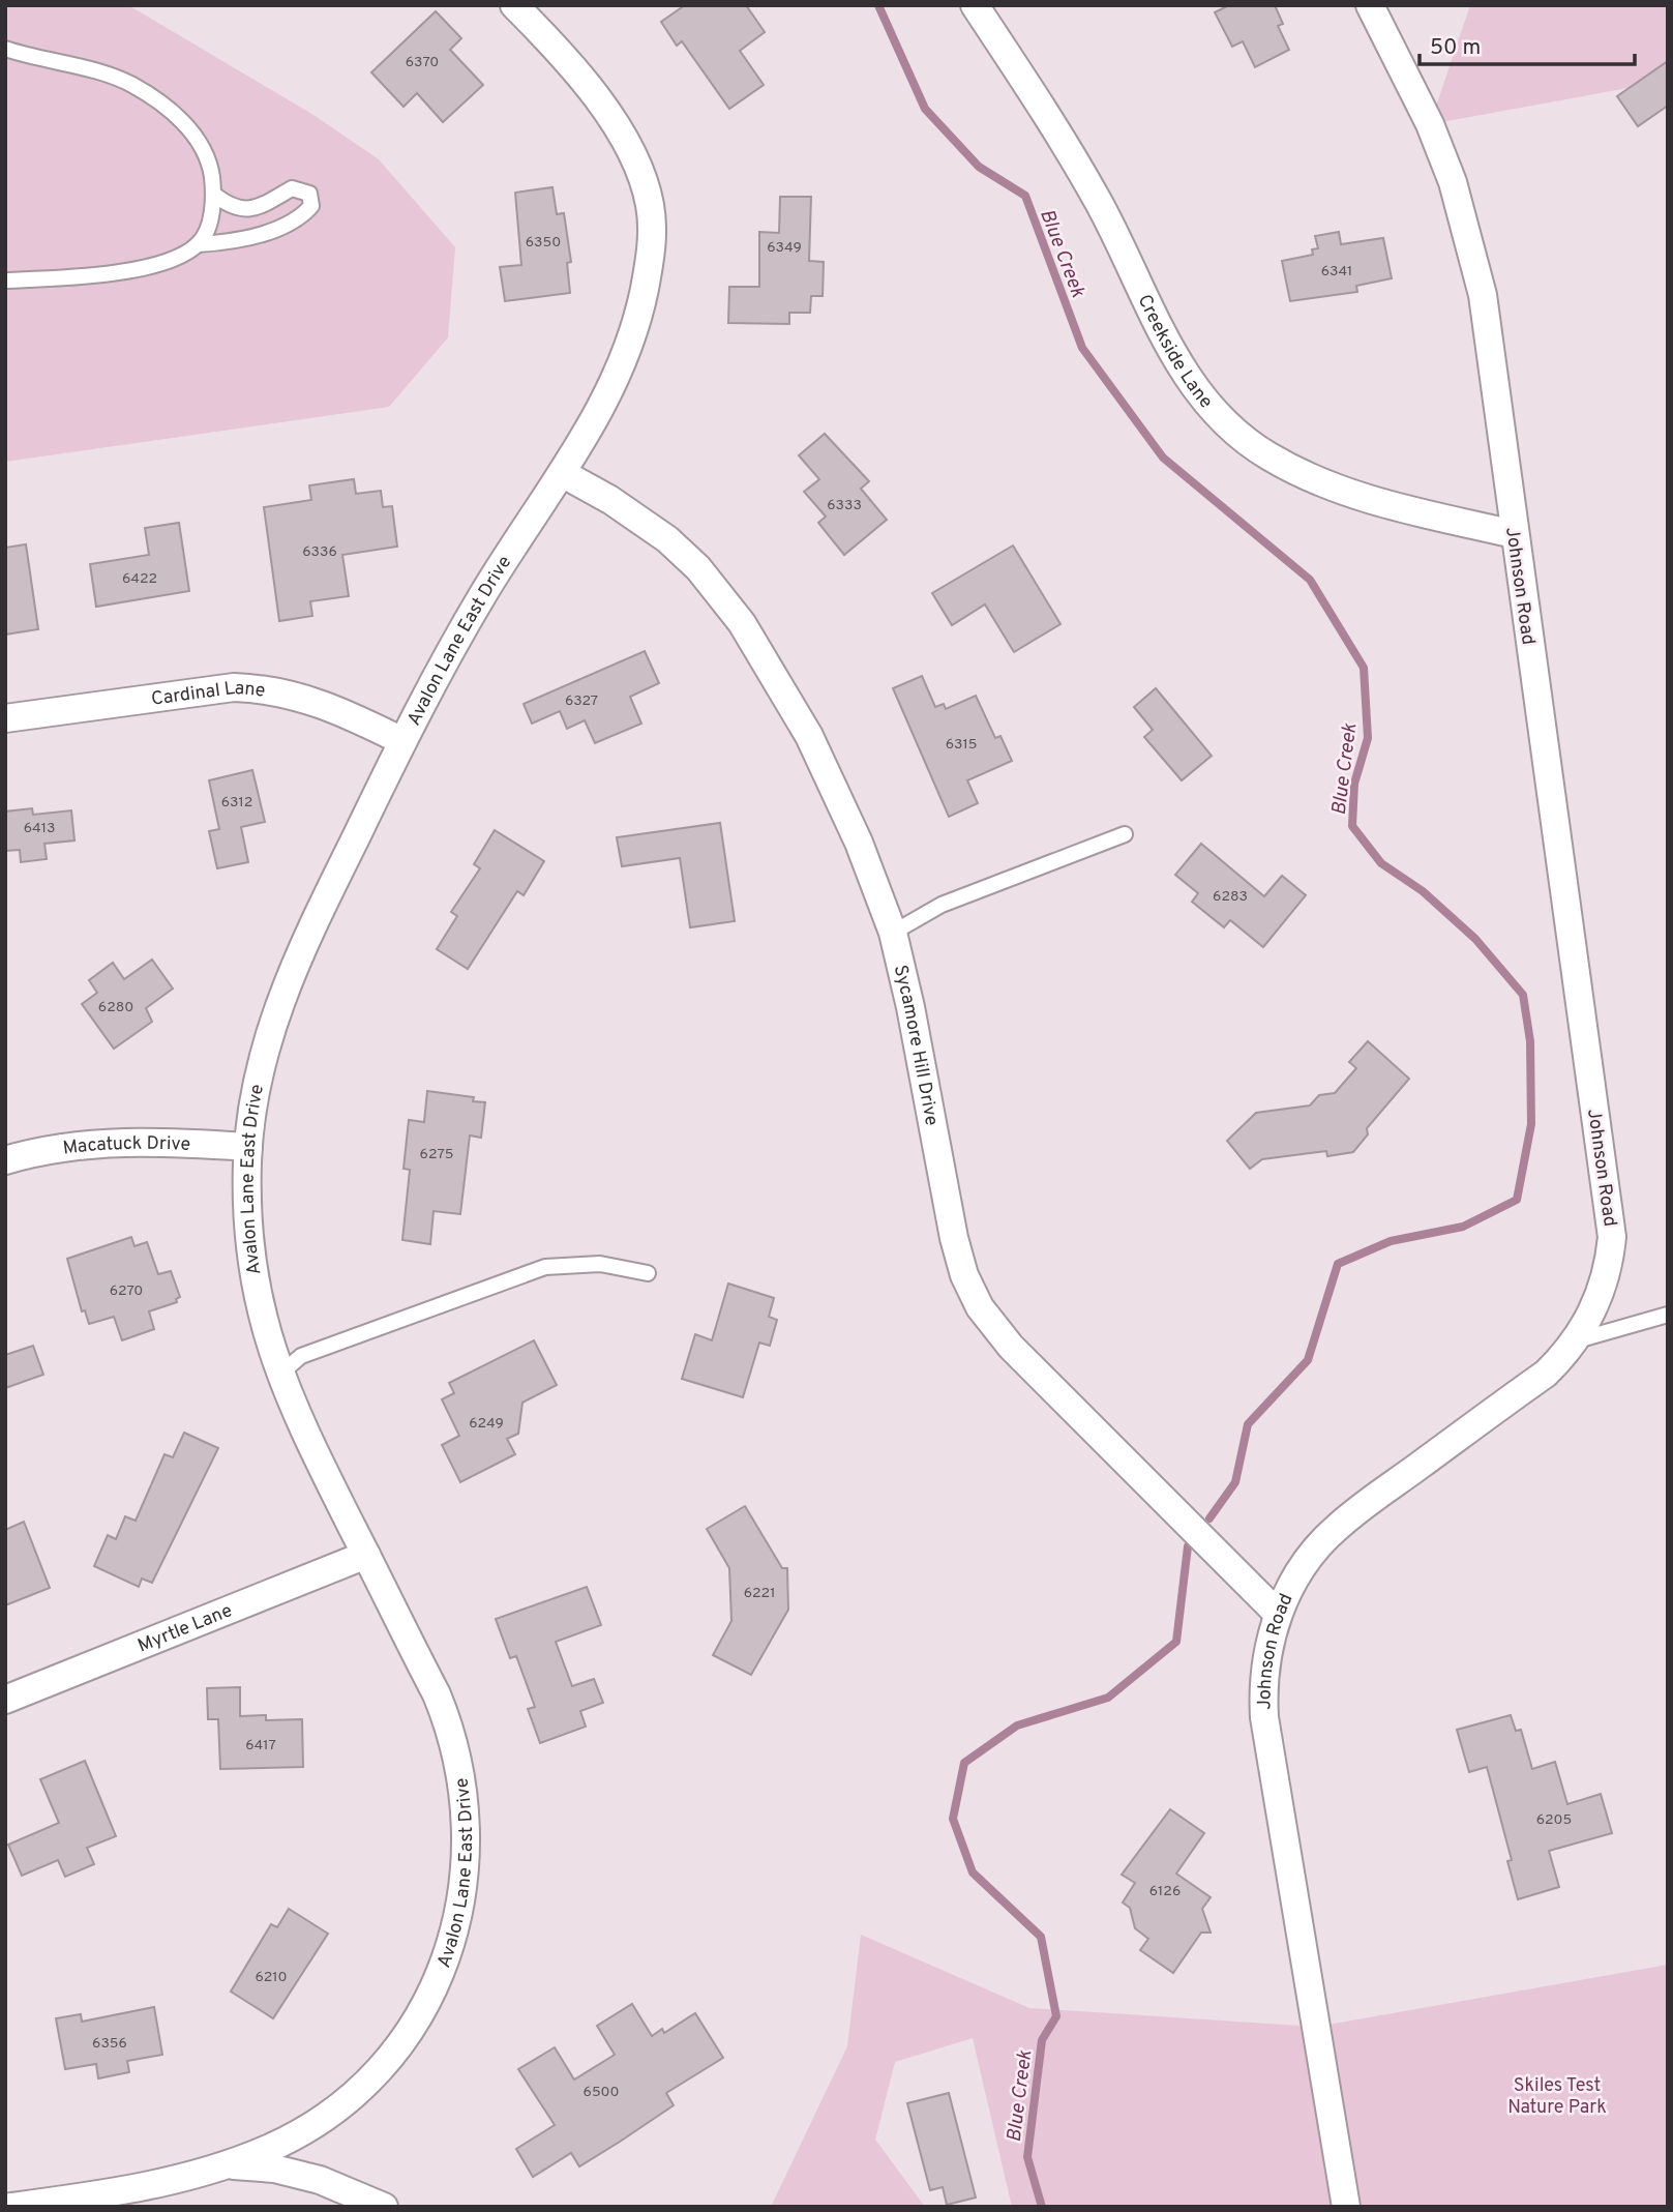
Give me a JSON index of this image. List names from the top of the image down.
{
  "streets": {
    "street": [
      "Creekside Lane",
      "Johnson Road",
      "Avalon Lane East Drive",
      "Cardinal Lane",
      "Sycamore Hill Drive",
      "Macatuck Drive",
      "Myrtle Lane"
    ]
  },
  "crossings": [
    ["Creekside Lane", "Johnson Road"],
    ["Johnson Road", "Sycamore Hill Drive"],
    ["Avalon Lane East Drive", "Cardinal Lane"],
    ["Avalon Lane East Drive", "Sycamore Hill Drive"],
    ["Avalon Lane East Drive", "Macatuck Drive"],
    ["Avalon Lane East Drive", "Myrtle Lane"]
  ],
  "water": ["Blue Creek"],
  "parks": ["Skiles Test Nature Park"],
  "house_numbers": [
    "6370",
    "6350",
    "6349",
    "6341",
    "6333",
    "6336",
    "6422",
    "6327",
    "6315",
    "6312",
    "6413",
    "6283",
    "6280",
    "6275",
    "6270",
    "6249",
    "6221",
    "6417",
    "6205",
    "6126",
    "6210",
    "6356",
    "6500"
  ],
  "scale_bar": "50 m"
}
